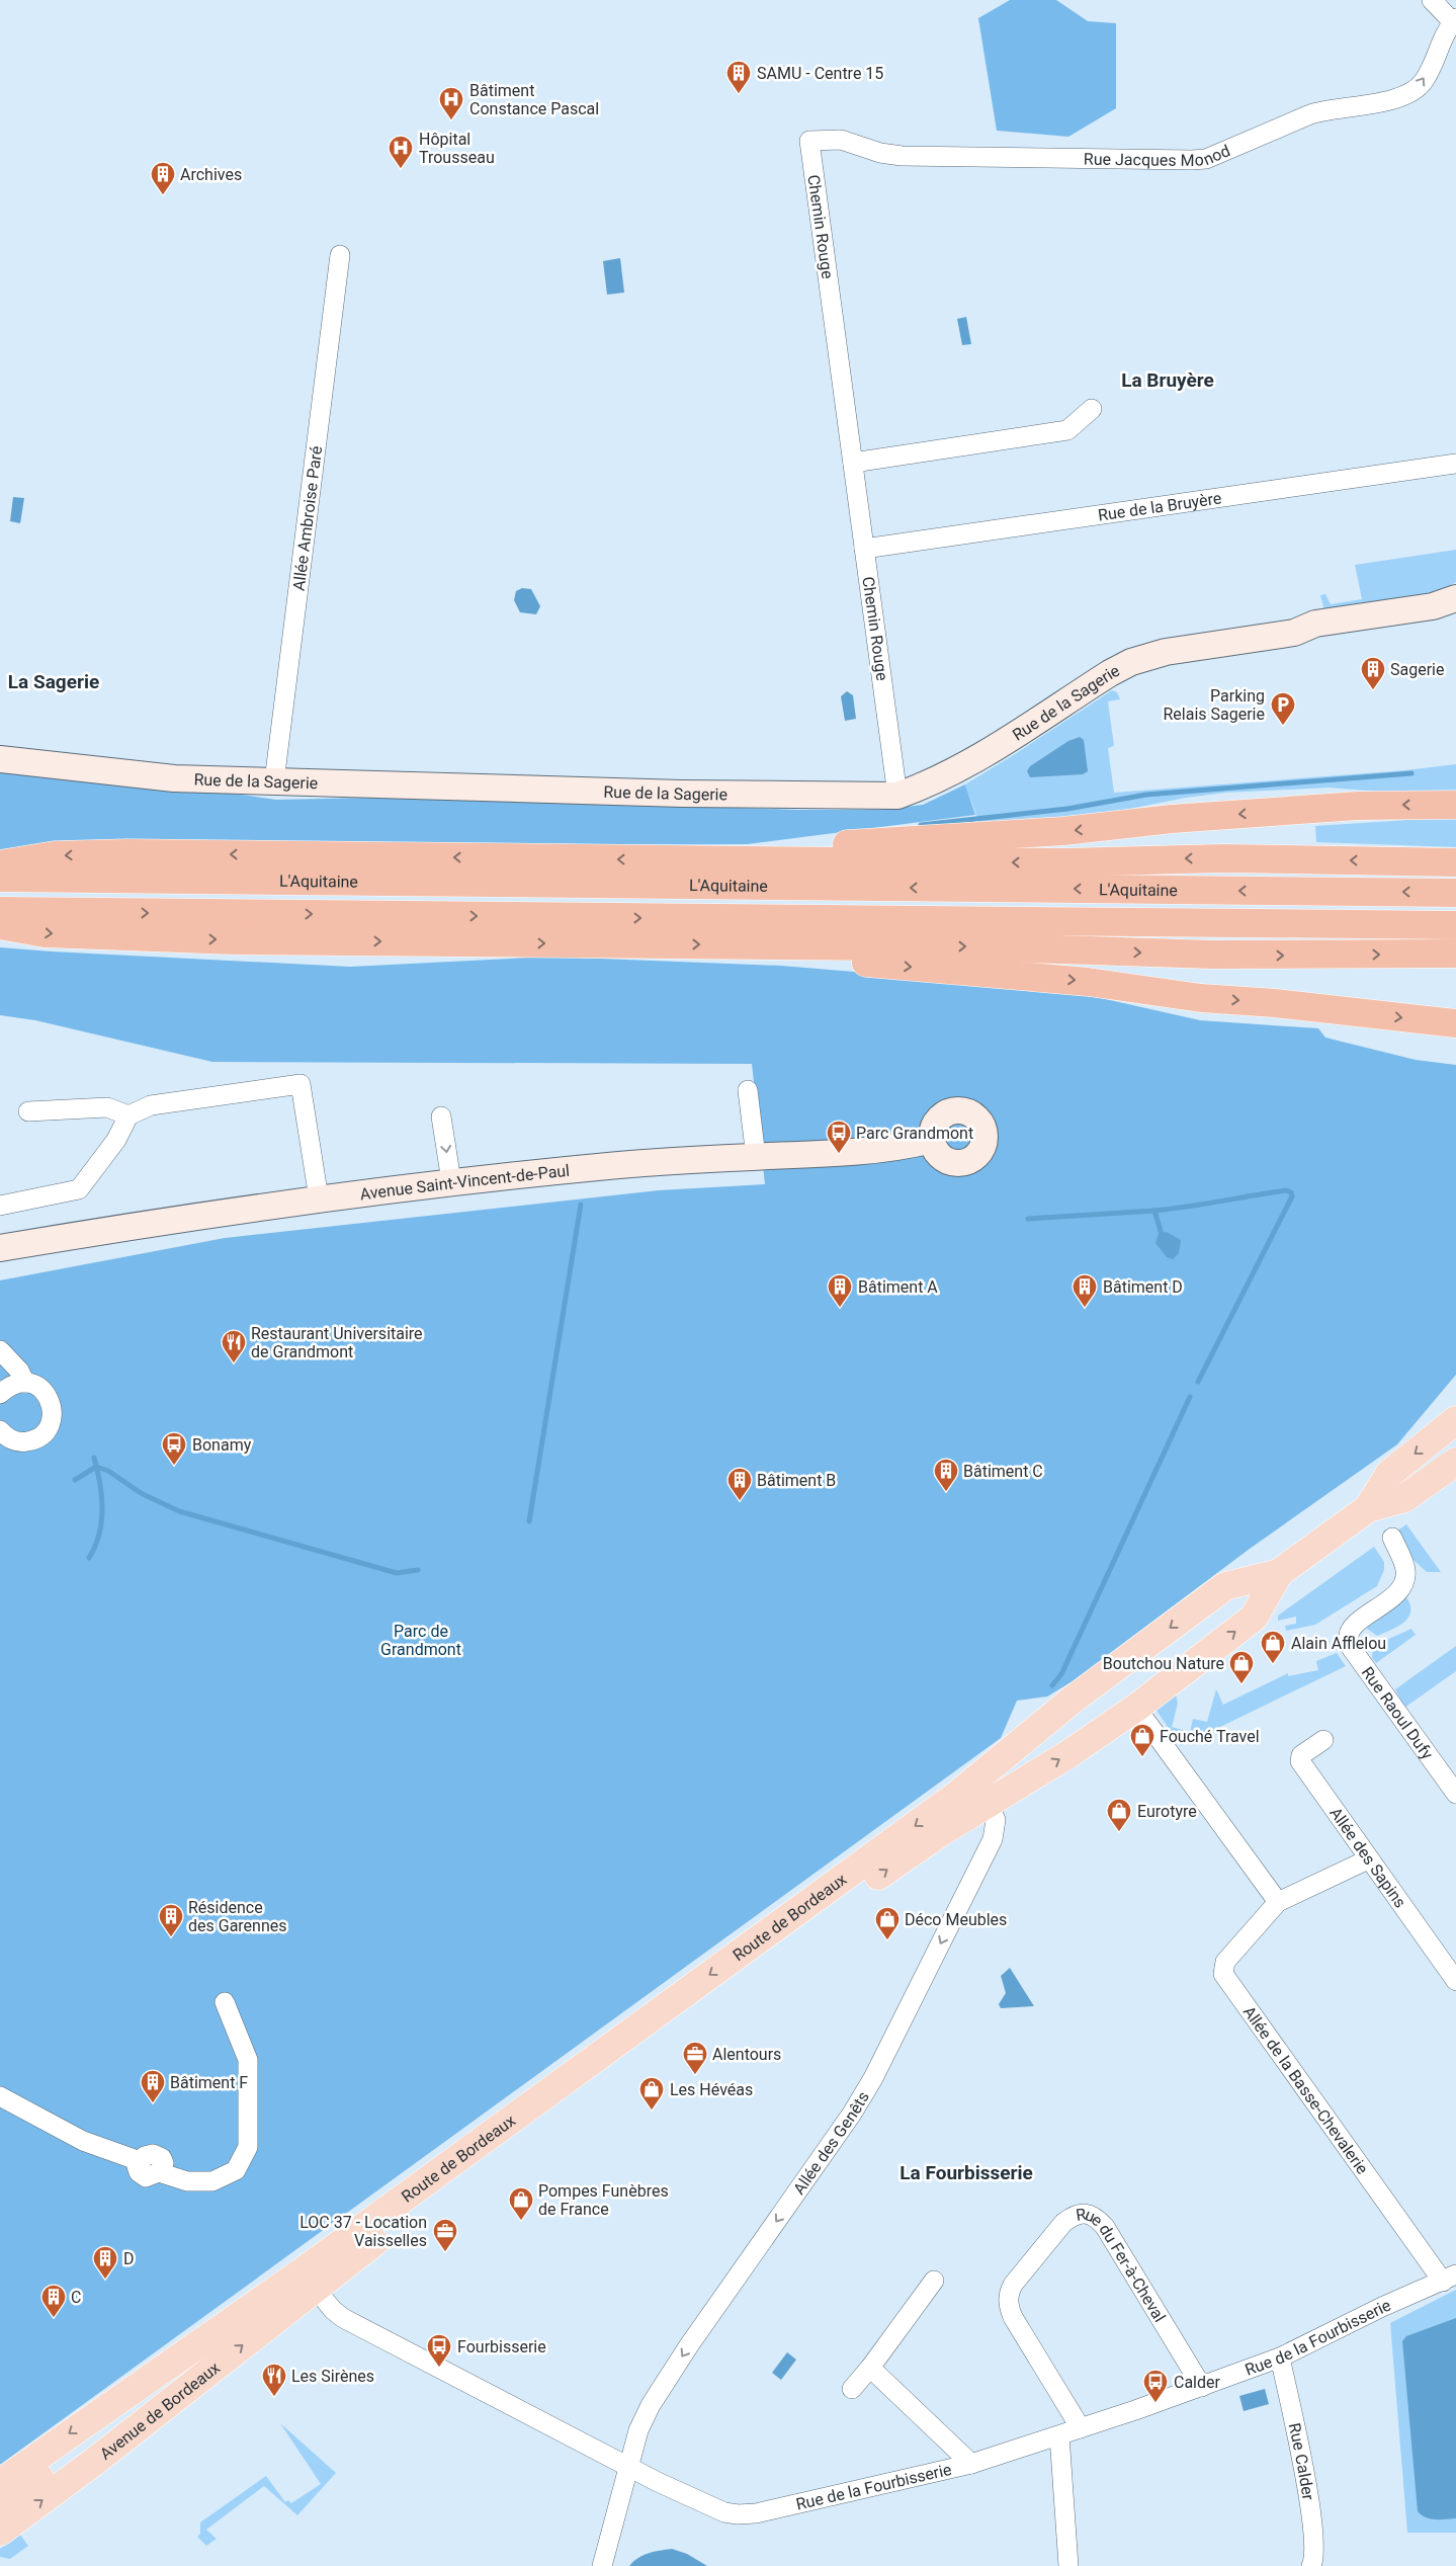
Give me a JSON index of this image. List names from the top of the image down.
{
  "streets": {
    "highway": ["L'Aquitaine"],
    "main road": ["Route de Bordeaux", "Avenue de Bordeaux"],
    "street": [
      "Rue Jacques Monod",
      "Chemin Rouge",
      "Rue de la Bruyère",
      "Allée Ambroise Paré",
      "Rue de la Sagerie",
      "Avenue Saint-Vincent-de-Paul",
      "Rue Raoul Dufy",
      "Allée des Sapins",
      "Allée de la Basse-Chevalerie",
      "Allée des Genêts",
      "Rue du Fer-à-Cheval",
      "Rue de la Fourbisserie",
      "Rue Calder"
    ]
  },
  "crossings": [
    ["Rue Jacques Monod", "Chemin Rouge"],
    ["Chemin Rouge", "Rue de la Bruyère"],
    ["Chemin Rouge", "Rue de la Sagerie"],
    ["Allée Ambroise Paré", "Rue de la Sagerie"],
    ["Allée des Sapins", "Allée de la Basse-Chevalerie"],
    ["Route de Bordeaux", "Allée des Genêts"],
    ["Route de Bordeaux", "Rue de la Fourbisserie"],
    ["Route de Bordeaux", "Avenue de Bordeaux"],
    ["Allée de la Basse-Chevalerie", "Rue de la Fourbisserie"],
    ["Allée des Genêts", "Rue de la Fourbisserie"],
    ["Rue du Fer-à-Cheval", "Rue de la Fourbisserie"],
    ["Rue de la Fourbisserie", "Avenue de Bordeaux"],
    ["Rue de la Fourbisserie", "Rue Calder"]
  ],
  "one_way": ["Rue Jacques Monod", "Allée des Genêts"],
  "districts": ["La Bruyère", "La Sagerie", "La Fourbisserie"],
  "parks": ["Parc de Grandmont"],
  "places": {
    "building": [
      "SAMU - Centre 15",
      "Archives",
      "Sagerie",
      "Bâtiment A",
      "Bâtiment D",
      "Bâtiment C",
      "Bâtiment B",
      "Résidence des Garennes",
      "Bâtiment F",
      "D",
      "C"
    ],
    "hospital": ["Bâtiment Constance Pascal", "Hôpital Trousseau"],
    "parking": ["Parking Relais Sagerie"],
    "bus stop": [
      "Parc Grandmont",
      "Bonamy",
      "Fourbisserie",
      "Calder"
    ],
    "restaurant": ["Restaurant Universitaire de Grandmont", "Les Sirènes"],
    "shop": [
      "Alain Afflelou",
      "Boutchou Nature",
      "Fouché Travel",
      "Eurotyre",
      "Déco Meubles",
      "Les Hévéas",
      "Pompes Funèbres de France"
    ],
    "office": ["Alentours", "LOC 37 - Location Vaisselles"]
  }
}
